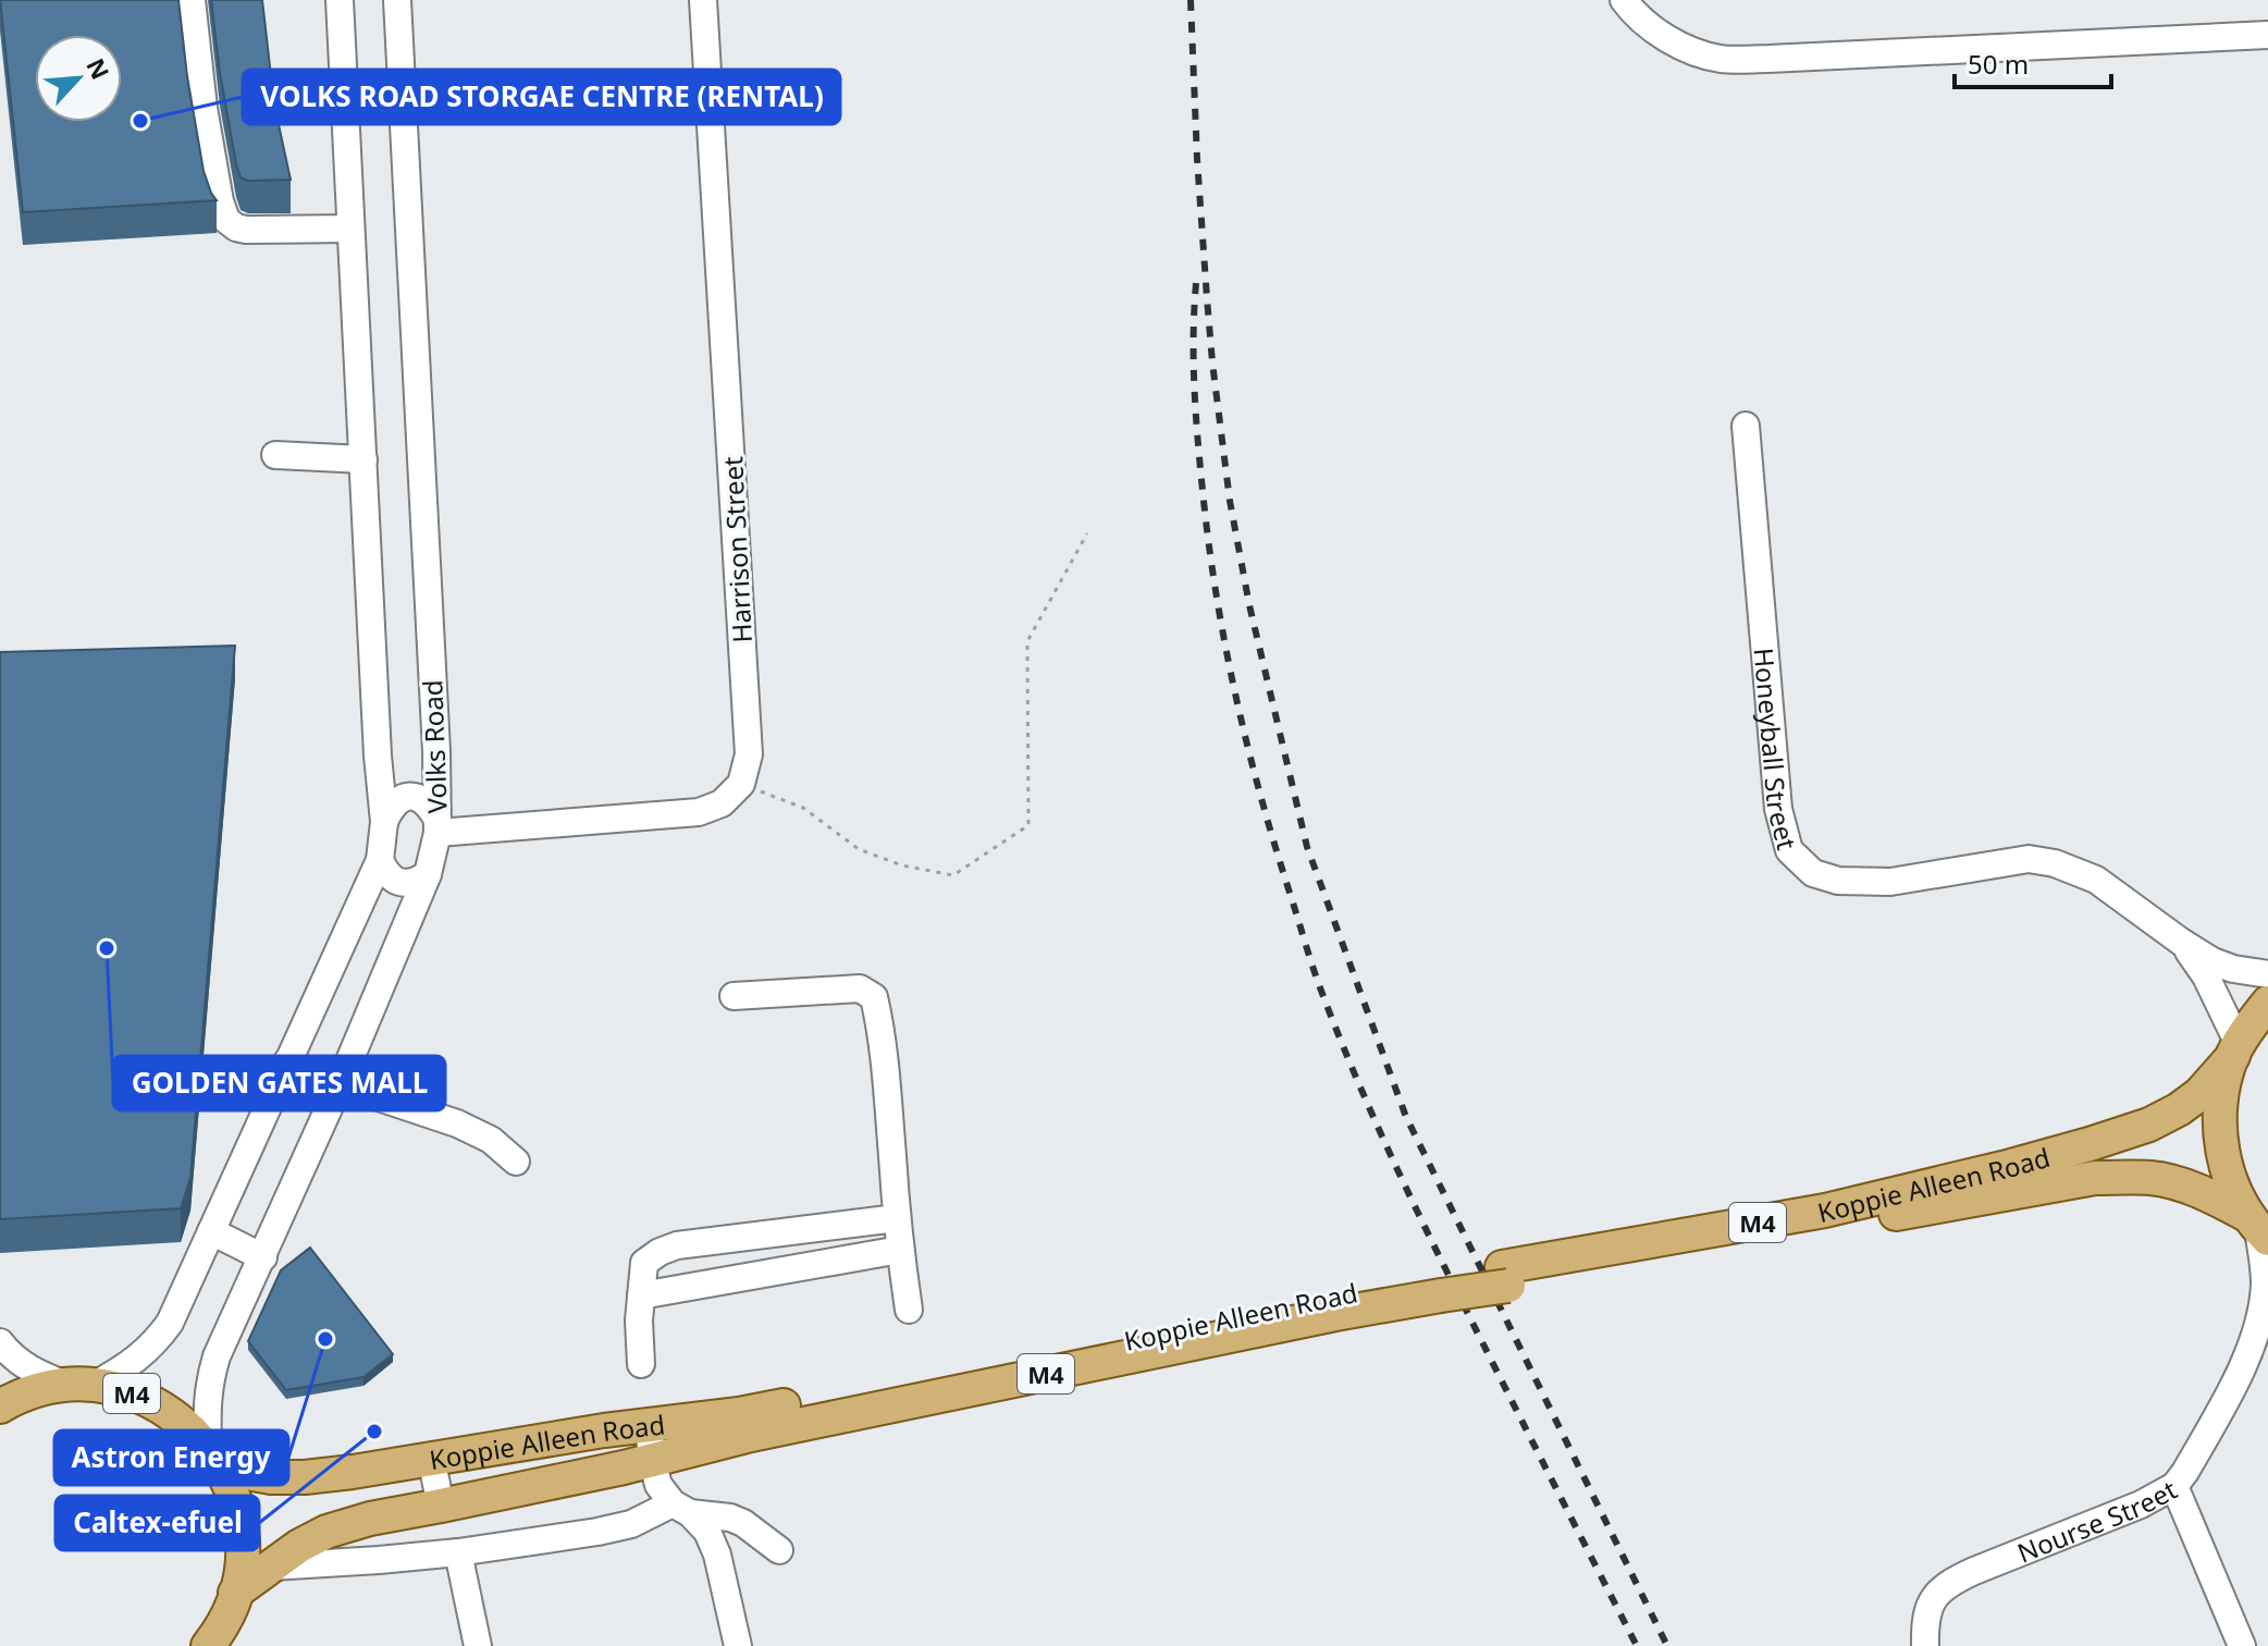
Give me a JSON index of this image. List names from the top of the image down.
{
  "streets": {
    "main road": ["Koppie Alleen Road", "M4"],
    "street": [
      "Harrison Street",
      "Honeyball Street",
      "Volks Road",
      "Nourse Street"
    ]
  },
  "crossings": [
    ["Honeyball Street", "Koppie Alleen Road"],
    ["Honeyball Street", "M4"],
    ["Volks Road", "Koppie Alleen Road"],
    ["Volks Road", "M4"],
    ["Koppie Alleen Road", "M4"],
    ["Koppie Alleen Road", "Nourse Street"],
    ["M4", "Nourse Street"]
  ],
  "places": [
    "VOLKS ROAD STORGAE CENTRE (RENTAL)",
    "GOLDEN GATES MALL",
    "Astron Energy",
    "Caltex-efuel"
  ],
  "scale_bar": "50 m",
  "north": "top right"
}
